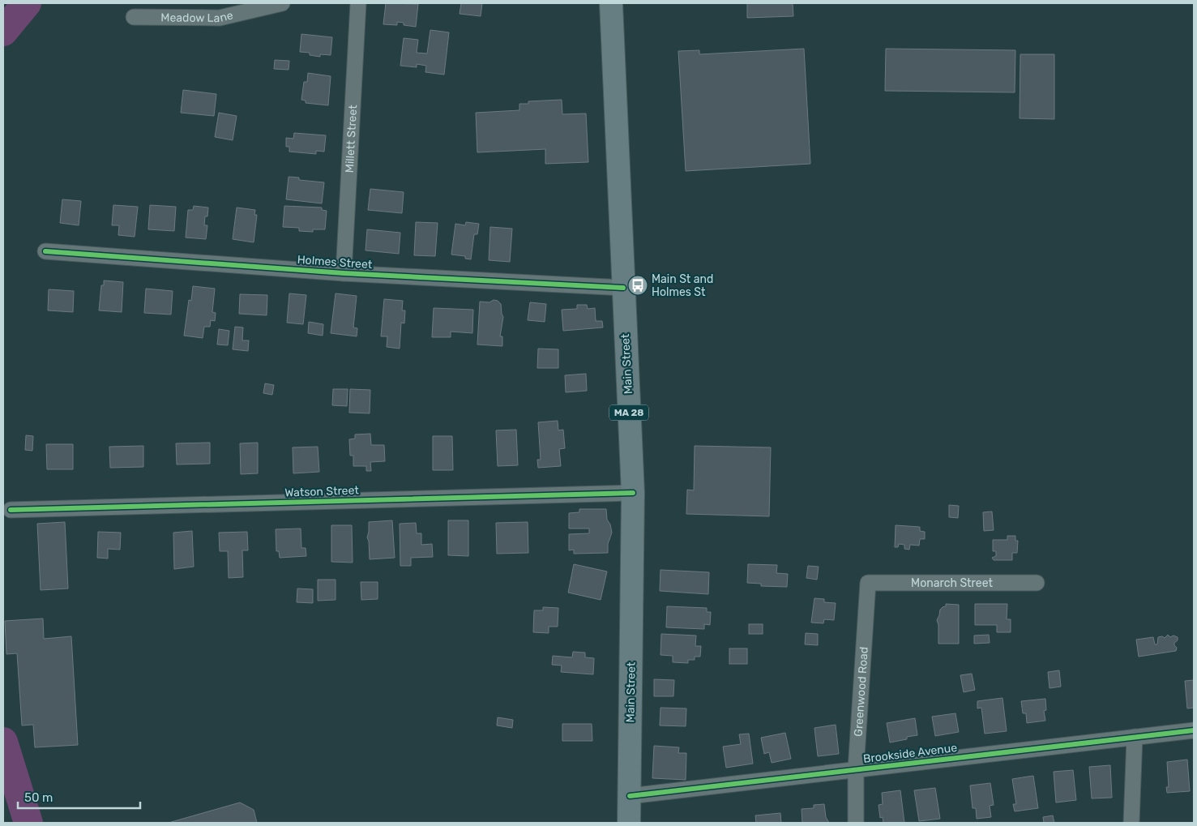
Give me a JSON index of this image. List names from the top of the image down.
{
  "streets": {
    "main road": ["Main Street", "MA 28"],
    "street": [
      "Meadow Lane",
      "Millett Street",
      "Holmes Street",
      "Watson Street",
      "Monarch Street",
      "Greenwood Road",
      "Brookside Avenue"
    ]
  },
  "crossings": [
    ["Millett Street", "Holmes Street"],
    ["Holmes Street", "Main Street"],
    ["Main Street", "Watson Street"],
    ["Main Street", "Brookside Avenue"],
    ["Monarch Street", "Greenwood Road"],
    ["Greenwood Road", "Brookside Avenue"]
  ],
  "places": {
    "bus stop": ["Main St and Holmes St"]
  },
  "scale_bar": "50 m"
}
